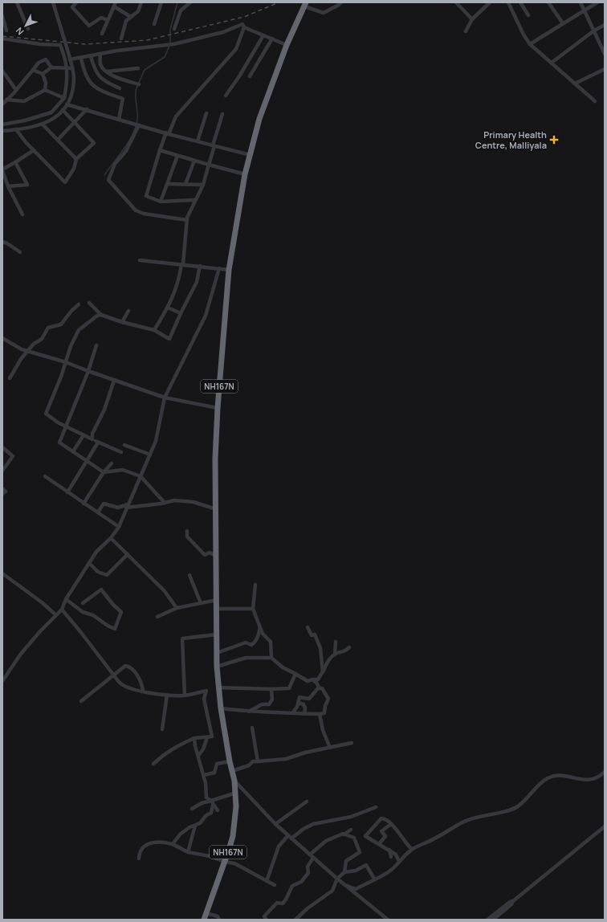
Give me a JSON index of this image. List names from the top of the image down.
{
  "streets": {
    "highway": ["NH167N"]
  },
  "places": {
    "health": ["Primary Health Centre, Malliyala"]
  },
  "north": "bottom left"
}
